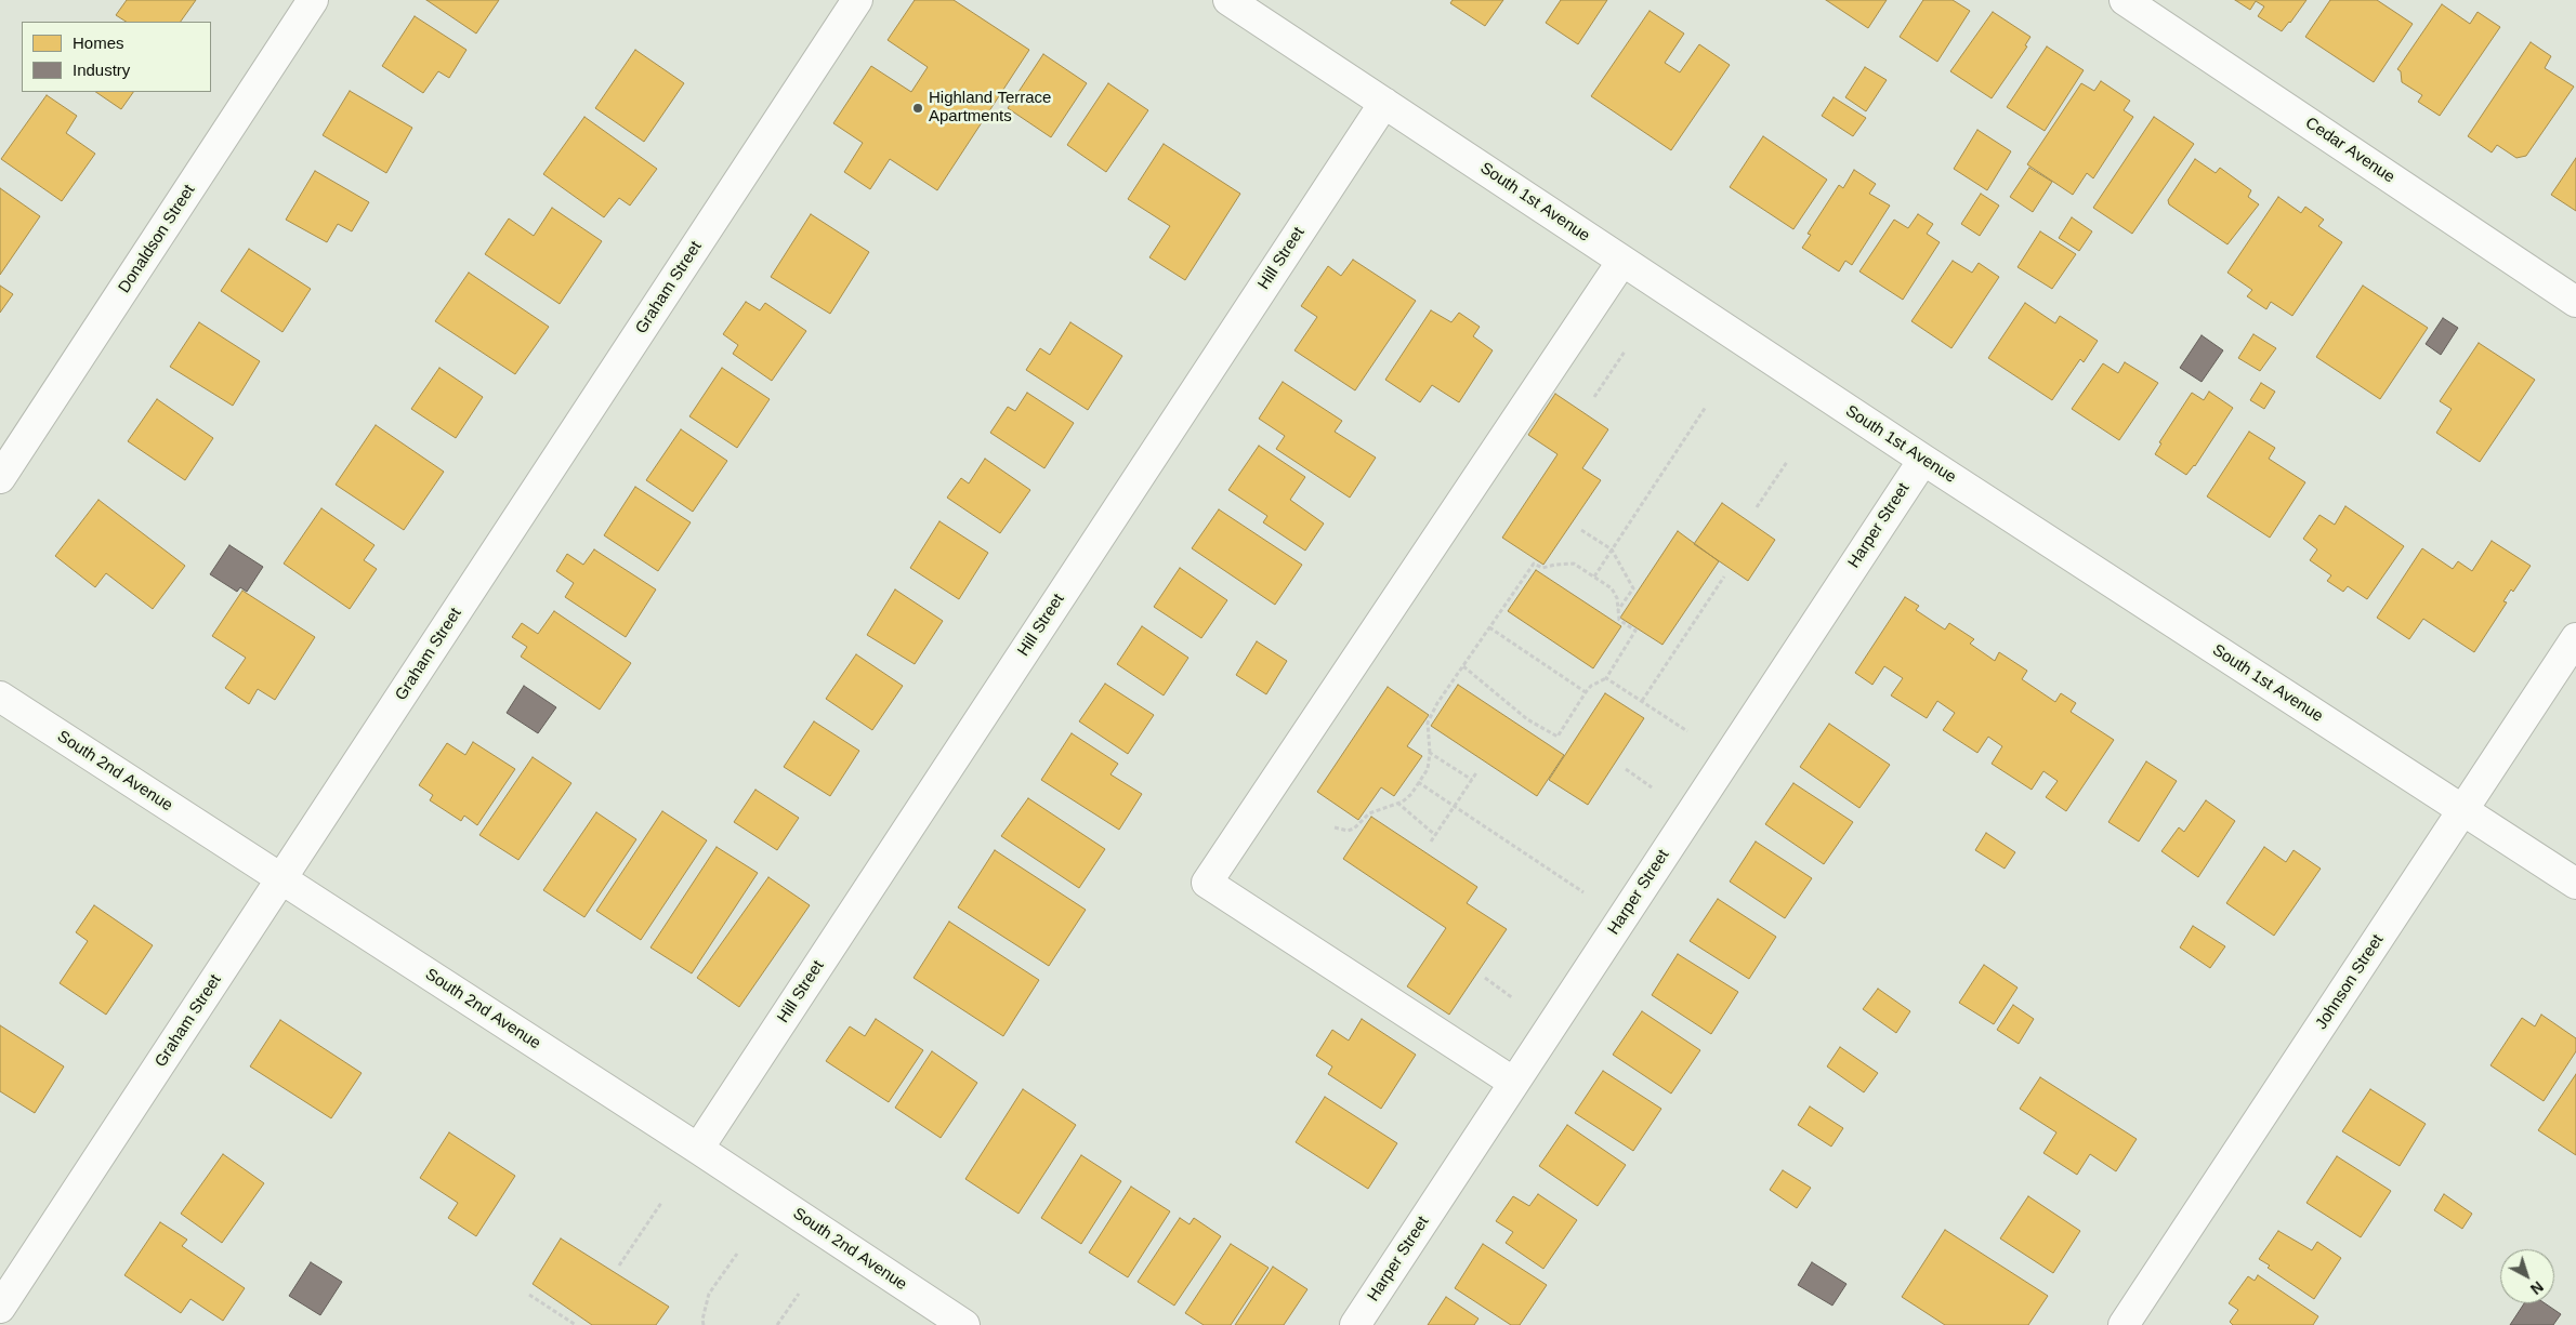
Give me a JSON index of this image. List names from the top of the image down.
{
  "streets": {
    "street": [
      "Cedar Avenue",
      "South 1st Avenue",
      "Donaldson Street",
      "Hill Street",
      "Graham Street",
      "Harper Street",
      "South 2nd Avenue",
      "Johnson Street"
    ]
  },
  "crossings": [
    ["South 1st Avenue", "Hill Street"],
    ["South 1st Avenue", "Harper Street"],
    ["South 1st Avenue", "Johnson Street"],
    ["Hill Street", "South 2nd Avenue"],
    ["Graham Street", "South 2nd Avenue"]
  ],
  "places": ["Highland Terrace Apartments"],
  "legend": ["Homes", "Industry"],
  "north": "bottom right"
}
